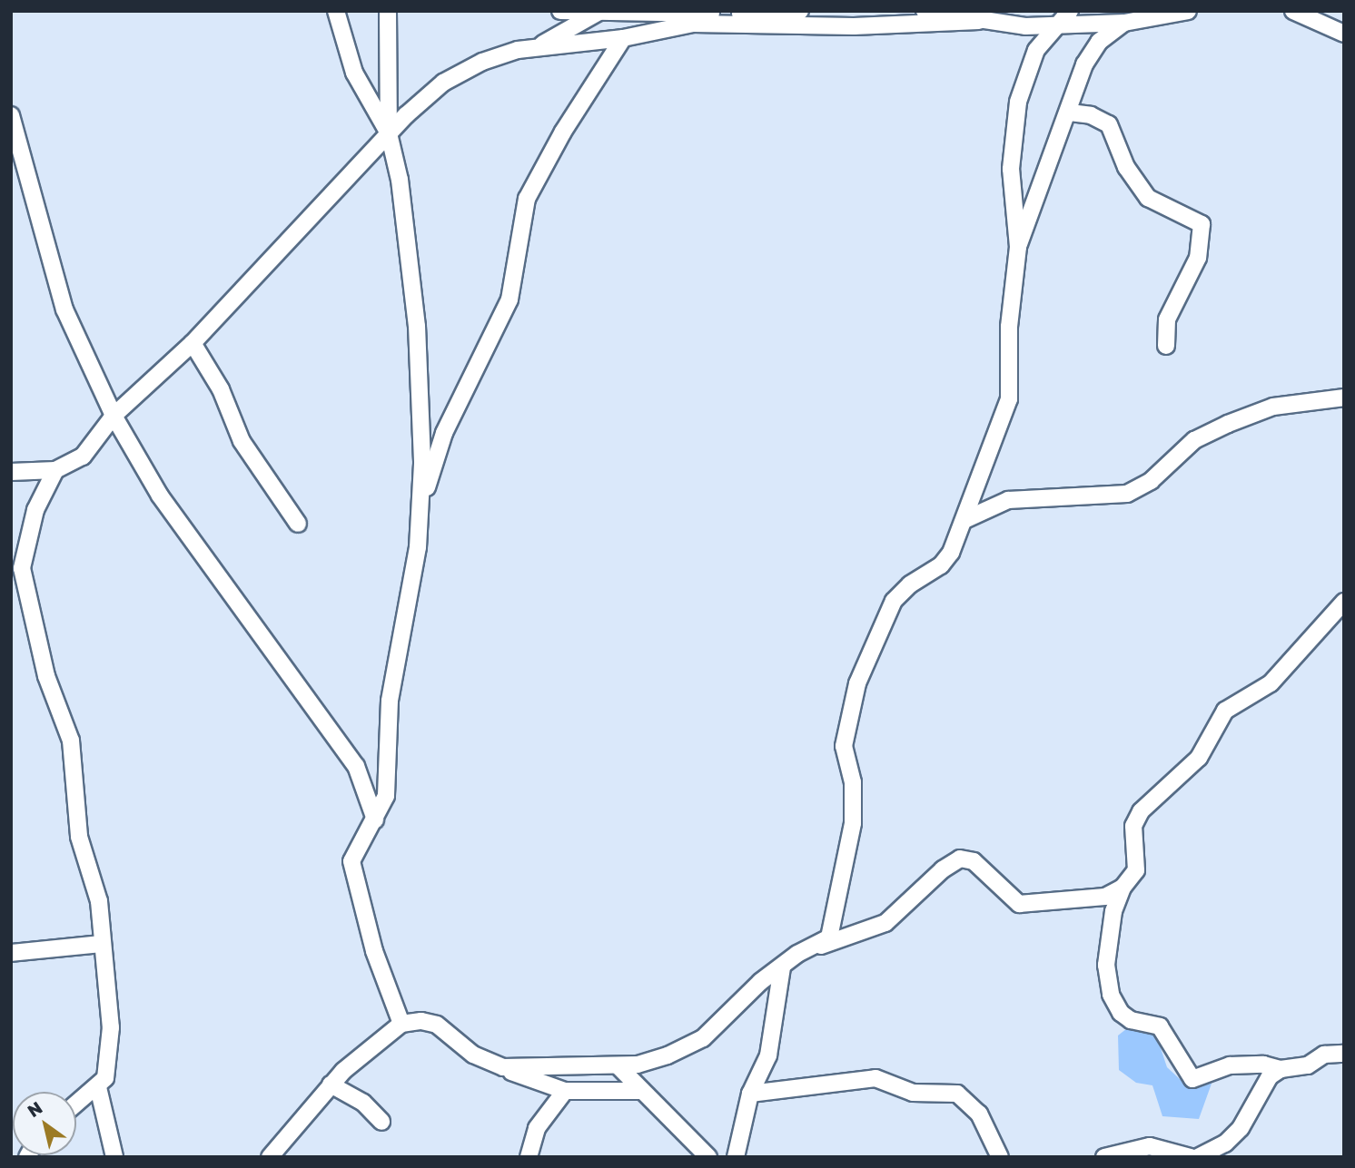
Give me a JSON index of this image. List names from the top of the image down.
{
  "north": "top left"
}
